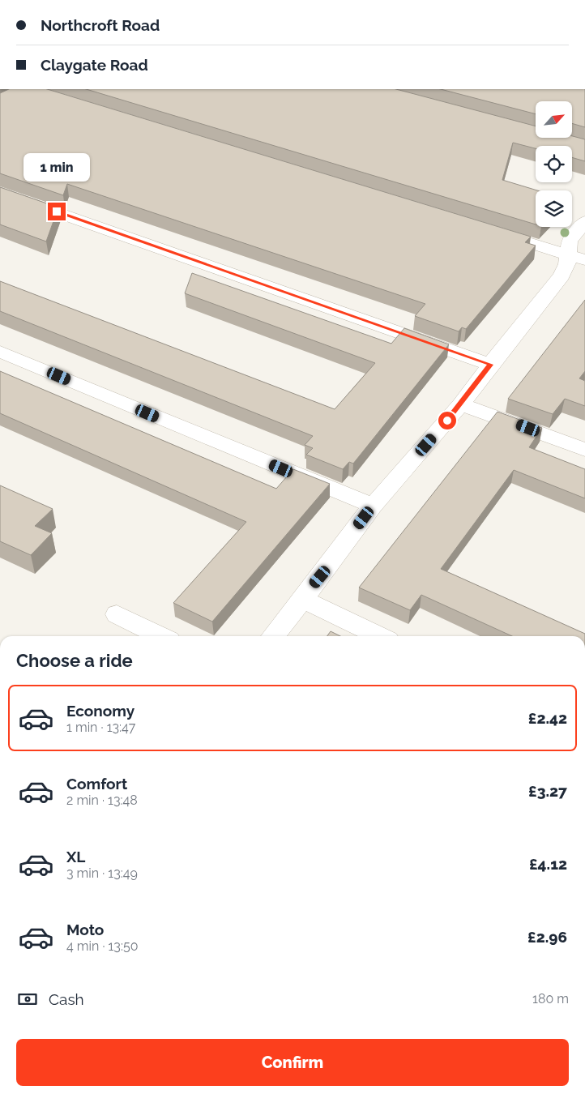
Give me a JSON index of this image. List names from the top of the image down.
{
  "north": "top right",
  "page": {
    "banner": ["Northcroft Road", "Claygate Road"],
    "bubble": "1 min",
    "heading": "Choose a ride",
    "list": [
      {
        "name": "Economy",
        "note": "1 min · 13:47",
        "value": "£2.42"
      },
      {
        "name": "Comfort",
        "note": "2 min · 13:48",
        "value": "£3.27"
      },
      {
        "name": "XL",
        "note": "3 min · 13:49",
        "value": "£4.12"
      },
      {
        "name": "Moto",
        "note": "4 min · 13:50",
        "value": "£2.96"
      }
    ],
    "pay": ["Cash", "180 m"],
    "buttons": "Confirm"
  }
}
